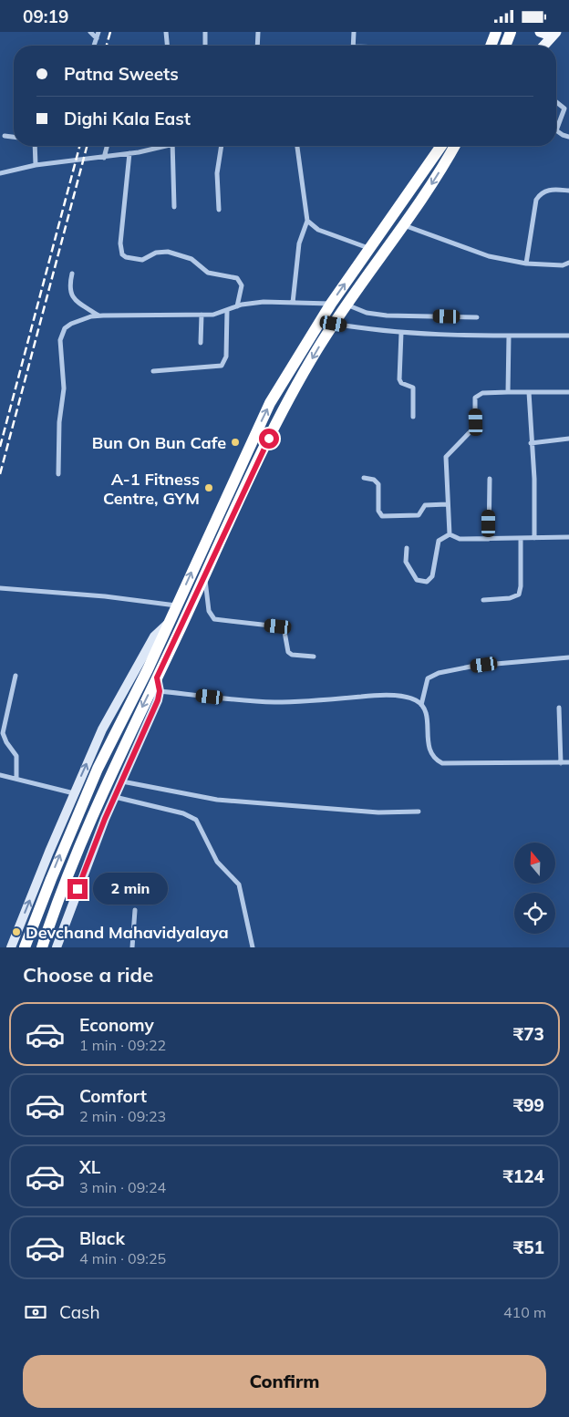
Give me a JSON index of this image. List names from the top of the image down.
{
  "places": ["Bun On Bun Cafe", "A-1 Fitness Centre, GYM", "Devchand Mahavidyalaya"],
  "north": "top",
  "page": {
    "status": "09:19",
    "banner": ["Patna Sweets", "Dighi Kala East"],
    "bubble": "2 min",
    "heading": "Choose a ride",
    "list": [
      {
        "name": "Economy",
        "note": "1 min · 09:22",
        "value": "₹73"
      },
      {
        "name": "Comfort",
        "note": "2 min · 09:23",
        "value": "₹99"
      },
      {
        "name": "XL",
        "note": "3 min · 09:24",
        "value": "₹124"
      },
      {
        "name": "Black",
        "note": "4 min · 09:25",
        "value": "₹51"
      }
    ],
    "pay": ["Cash", "410 m"],
    "buttons": "Confirm"
  }
}
